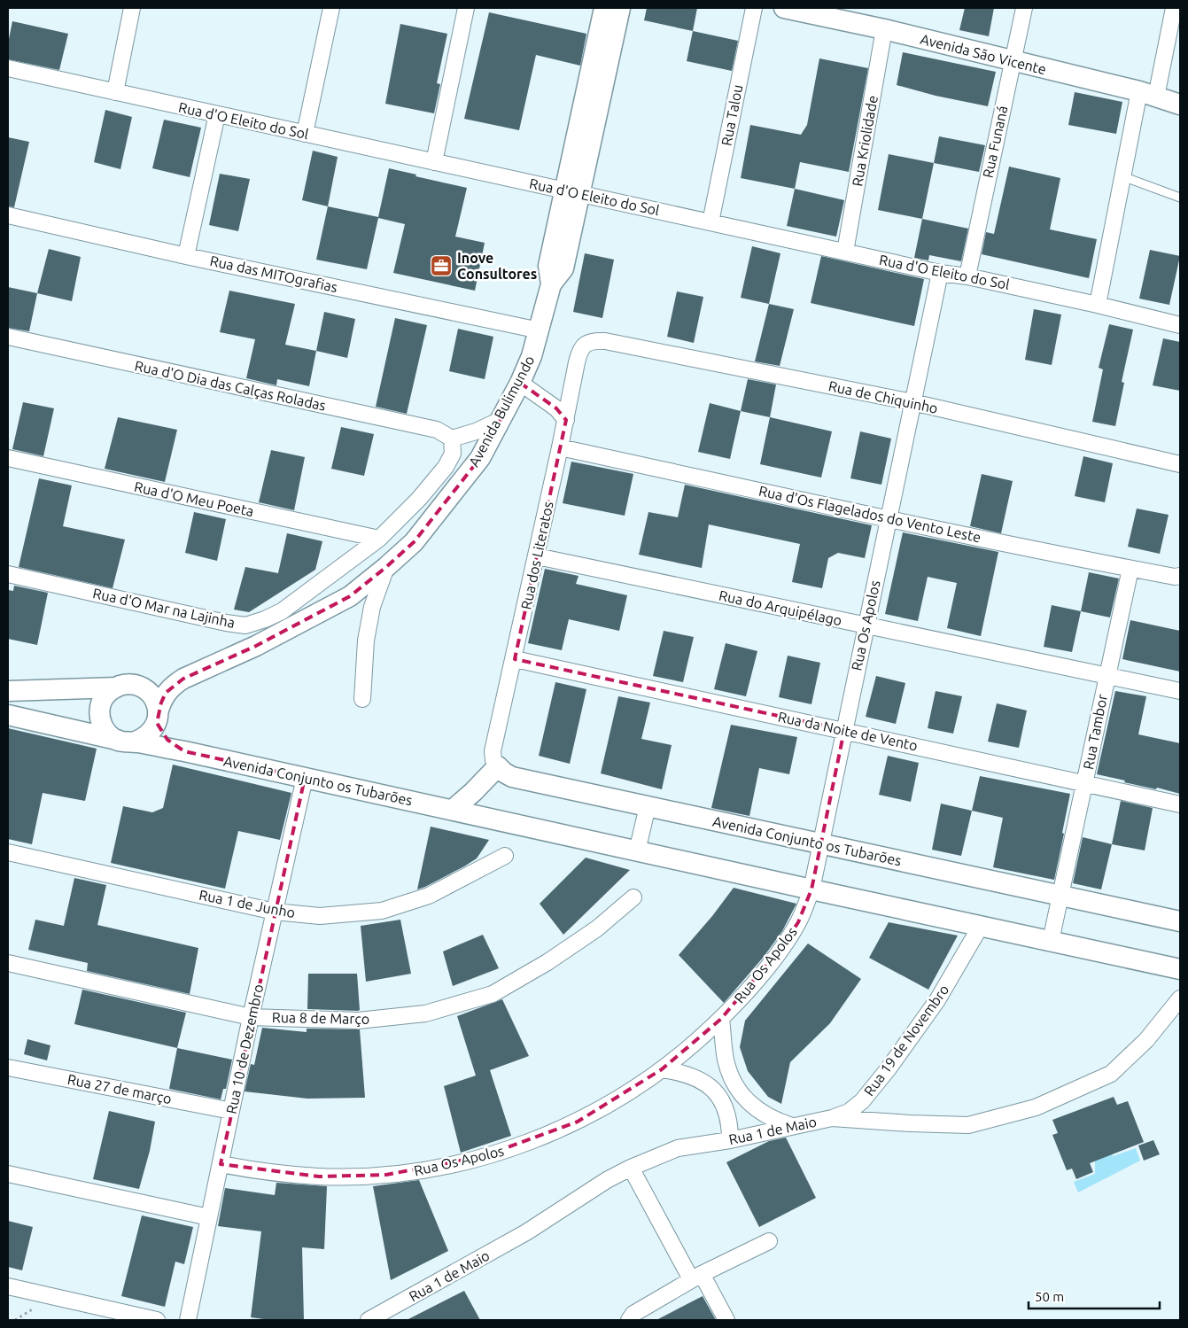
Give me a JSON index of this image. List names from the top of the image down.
{
  "streets": {
    "street": [
      "Avenida São Vicente",
      "Rua Talou",
      "Rua d'O Eleito do Sol",
      "Rua Kriolidade",
      "Rua Funaná",
      "Rua das MITOgrafias",
      "Rua d'O Dia das Calças Roladas",
      "Rua de Chiquinho",
      "Avenida Bulimundo",
      "Rua d'O Meu Poeta",
      "Rua d'Os Flagelados do Vento Leste",
      "Rua dos Literatos",
      "Rua d'O Mar na Lajinha",
      "Rua do Arquipélago",
      "Rua Os Apolos",
      "Rua da Noite de Vento",
      "Rua Tambor",
      "Avenida Conjunto os Tubarões",
      "Rua 1 de Junho",
      "Rua 8 de Março",
      "Rua 19 de Novembro",
      "Rua 10 de Dezembro",
      "Rua 27 de março",
      "Rua 1 de Maio"
    ]
  },
  "crossings": [
    ["Avenida São Vicente", "Rua Kriolidade"],
    ["Avenida São Vicente", "Rua Funaná"],
    ["Rua Talou", "Rua d'O Eleito do Sol"],
    ["Rua d'O Eleito do Sol", "Rua Kriolidade"],
    ["Rua d'O Eleito do Sol", "Rua Funaná"],
    ["Rua d'O Eleito do Sol", "Avenida Bulimundo"],
    ["Rua d'O Eleito do Sol", "Rua Os Apolos"],
    ["Rua das MITOgrafias", "Avenida Bulimundo"],
    ["Rua d'O Dia das Calças Roladas", "Rua d'O Mar na Lajinha"],
    ["Rua de Chiquinho", "Rua dos Literatos"],
    ["Rua de Chiquinho", "Rua Os Apolos"],
    ["Rua d'O Meu Poeta", "Rua d'O Mar na Lajinha"],
    ["Rua d'Os Flagelados do Vento Leste", "Rua dos Literatos"],
    ["Rua d'Os Flagelados do Vento Leste", "Rua Os Apolos"],
    ["Rua d'Os Flagelados do Vento Leste", "Rua Tambor"],
    ["Rua dos Literatos", "Rua do Arquipélago"],
    ["Rua dos Literatos", "Rua da Noite de Vento"],
    ["Rua dos Literatos", "Avenida Conjunto os Tubarões"],
    ["Rua do Arquipélago", "Rua Os Apolos"],
    ["Rua do Arquipélago", "Rua Tambor"],
    ["Rua Os Apolos", "Rua da Noite de Vento"],
    ["Rua Os Apolos", "Avenida Conjunto os Tubarões"],
    ["Rua Os Apolos", "Rua 10 de Dezembro"],
    ["Rua da Noite de Vento", "Rua Tambor"],
    ["Rua Tambor", "Avenida Conjunto os Tubarões"],
    ["Avenida Conjunto os Tubarões", "Rua 19 de Novembro"],
    ["Avenida Conjunto os Tubarões", "Rua 10 de Dezembro"],
    ["Rua 1 de Junho", "Rua 10 de Dezembro"],
    ["Rua 8 de Março", "Rua 10 de Dezembro"],
    ["Rua 19 de Novembro", "Rua 1 de Maio"],
    ["Rua 10 de Dezembro", "Rua 27 de março"]
  ],
  "places": {
    "office": ["Inove Consultores"]
  },
  "scale_bar": "50 m"
}
